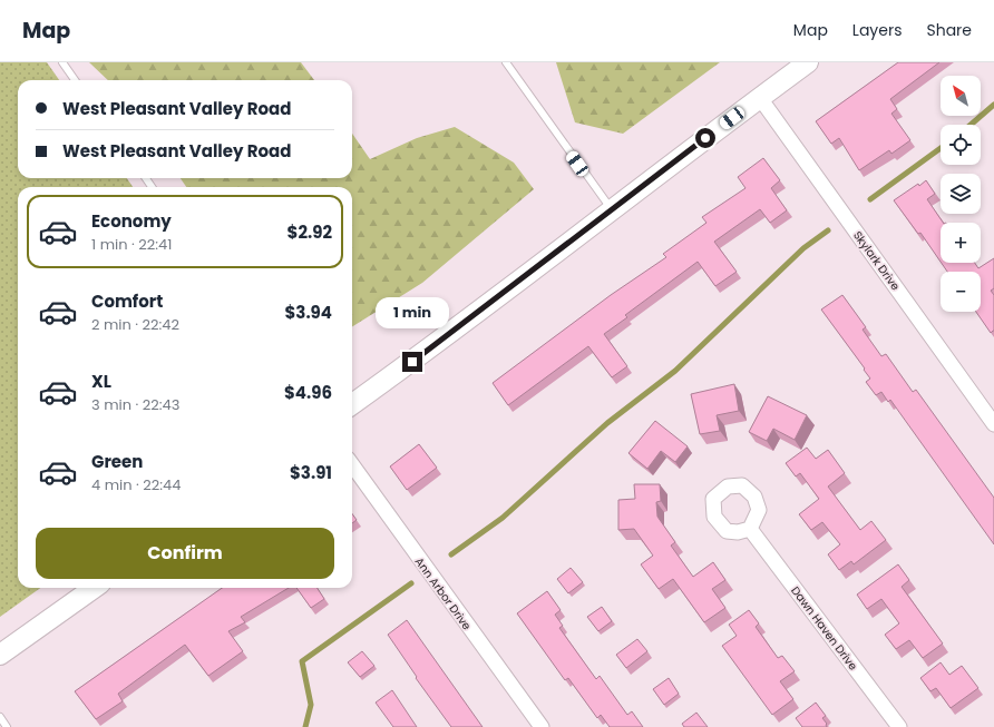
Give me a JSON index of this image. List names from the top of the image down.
{
  "streets": {
    "street": ["Skylark Drive", "Ann Arbor Drive", "Dawn Haven Drive"]
  },
  "north": "top left",
  "page": {
    "header": "Map",
    "nav": ["Map", "Layers", "Share"],
    "map_buttons": ["+", "−"],
    "banner": ["West Pleasant Valley Road", "West Pleasant Valley Road"],
    "list": [
      {
        "name": "Economy",
        "note": "1 min · 22:41",
        "value": "$2.92"
      },
      {
        "name": "Comfort",
        "note": "2 min · 22:42",
        "value": "$3.94"
      },
      {
        "name": "XL",
        "note": "3 min · 22:43",
        "value": "$4.96"
      },
      {
        "name": "Green",
        "note": "4 min · 22:44",
        "value": "$3.91"
      }
    ],
    "bubble": "1 min",
    "buttons": "Confirm"
  }
}
